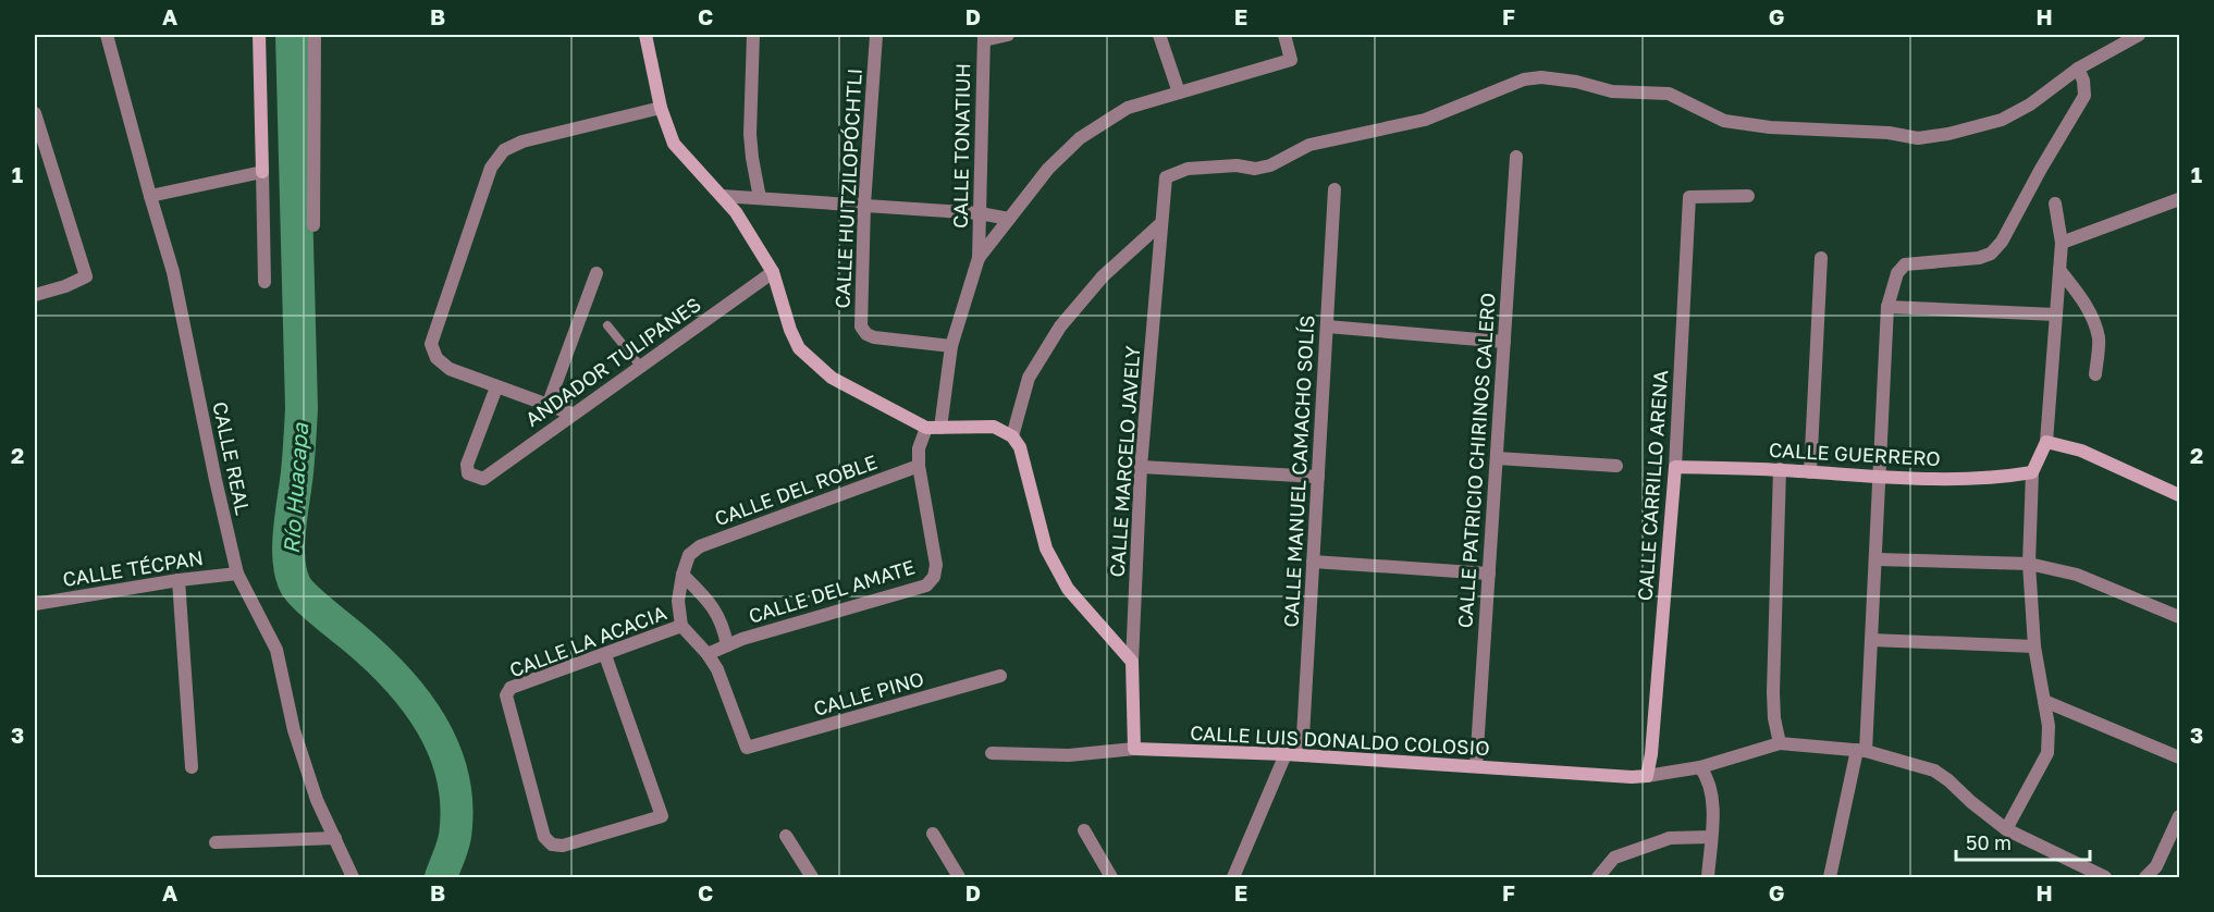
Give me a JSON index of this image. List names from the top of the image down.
{
  "streets": {
    "street": [
      "CALLE TONATIUH",
      "CALLE HUITZILOPÓCHTLI",
      "ANDADOR TULIPANES",
      "CALLE GUERRERO",
      "CALLE REAL",
      "CALLE PATRICIO CHIRINOS CALERO",
      "CALLE MARCELO JAVELY",
      "CALLE MANUEL CAMACHO SOLÍS",
      "CALLE CARRILLO ARENA",
      "CALLE DEL ROBLE",
      "CALLE TÉCPAN",
      "CALLE DEL AMATE",
      "CALLE LA ACACIA",
      "CALLE PINO",
      "CALLE LUIS DONALDO COLOSIO"
    ]
  },
  "crossings": [
    ["CALLE GUERRERO", "CALLE CARRILLO ARENA"],
    ["CALLE REAL", "CALLE TÉCPAN"],
    ["CALLE PATRICIO CHIRINOS CALERO", "CALLE LUIS DONALDO COLOSIO"],
    ["CALLE MARCELO JAVELY", "CALLE LUIS DONALDO COLOSIO"],
    ["CALLE MANUEL CAMACHO SOLÍS", "CALLE LUIS DONALDO COLOSIO"],
    ["CALLE CARRILLO ARENA", "CALLE LUIS DONALDO COLOSIO"],
    ["CALLE DEL ROBLE", "CALLE DEL AMATE"],
    ["CALLE DEL AMATE", "CALLE PINO"]
  ],
  "water": ["Río Huacapa"],
  "scale_bar": "50 m",
  "grid": {
    "columns": [
      "A",
      "B",
      "C",
      "D",
      "E",
      "F",
      "G",
      "H"
    ],
    "rows": ["1", "2", "3"]
  }
}
